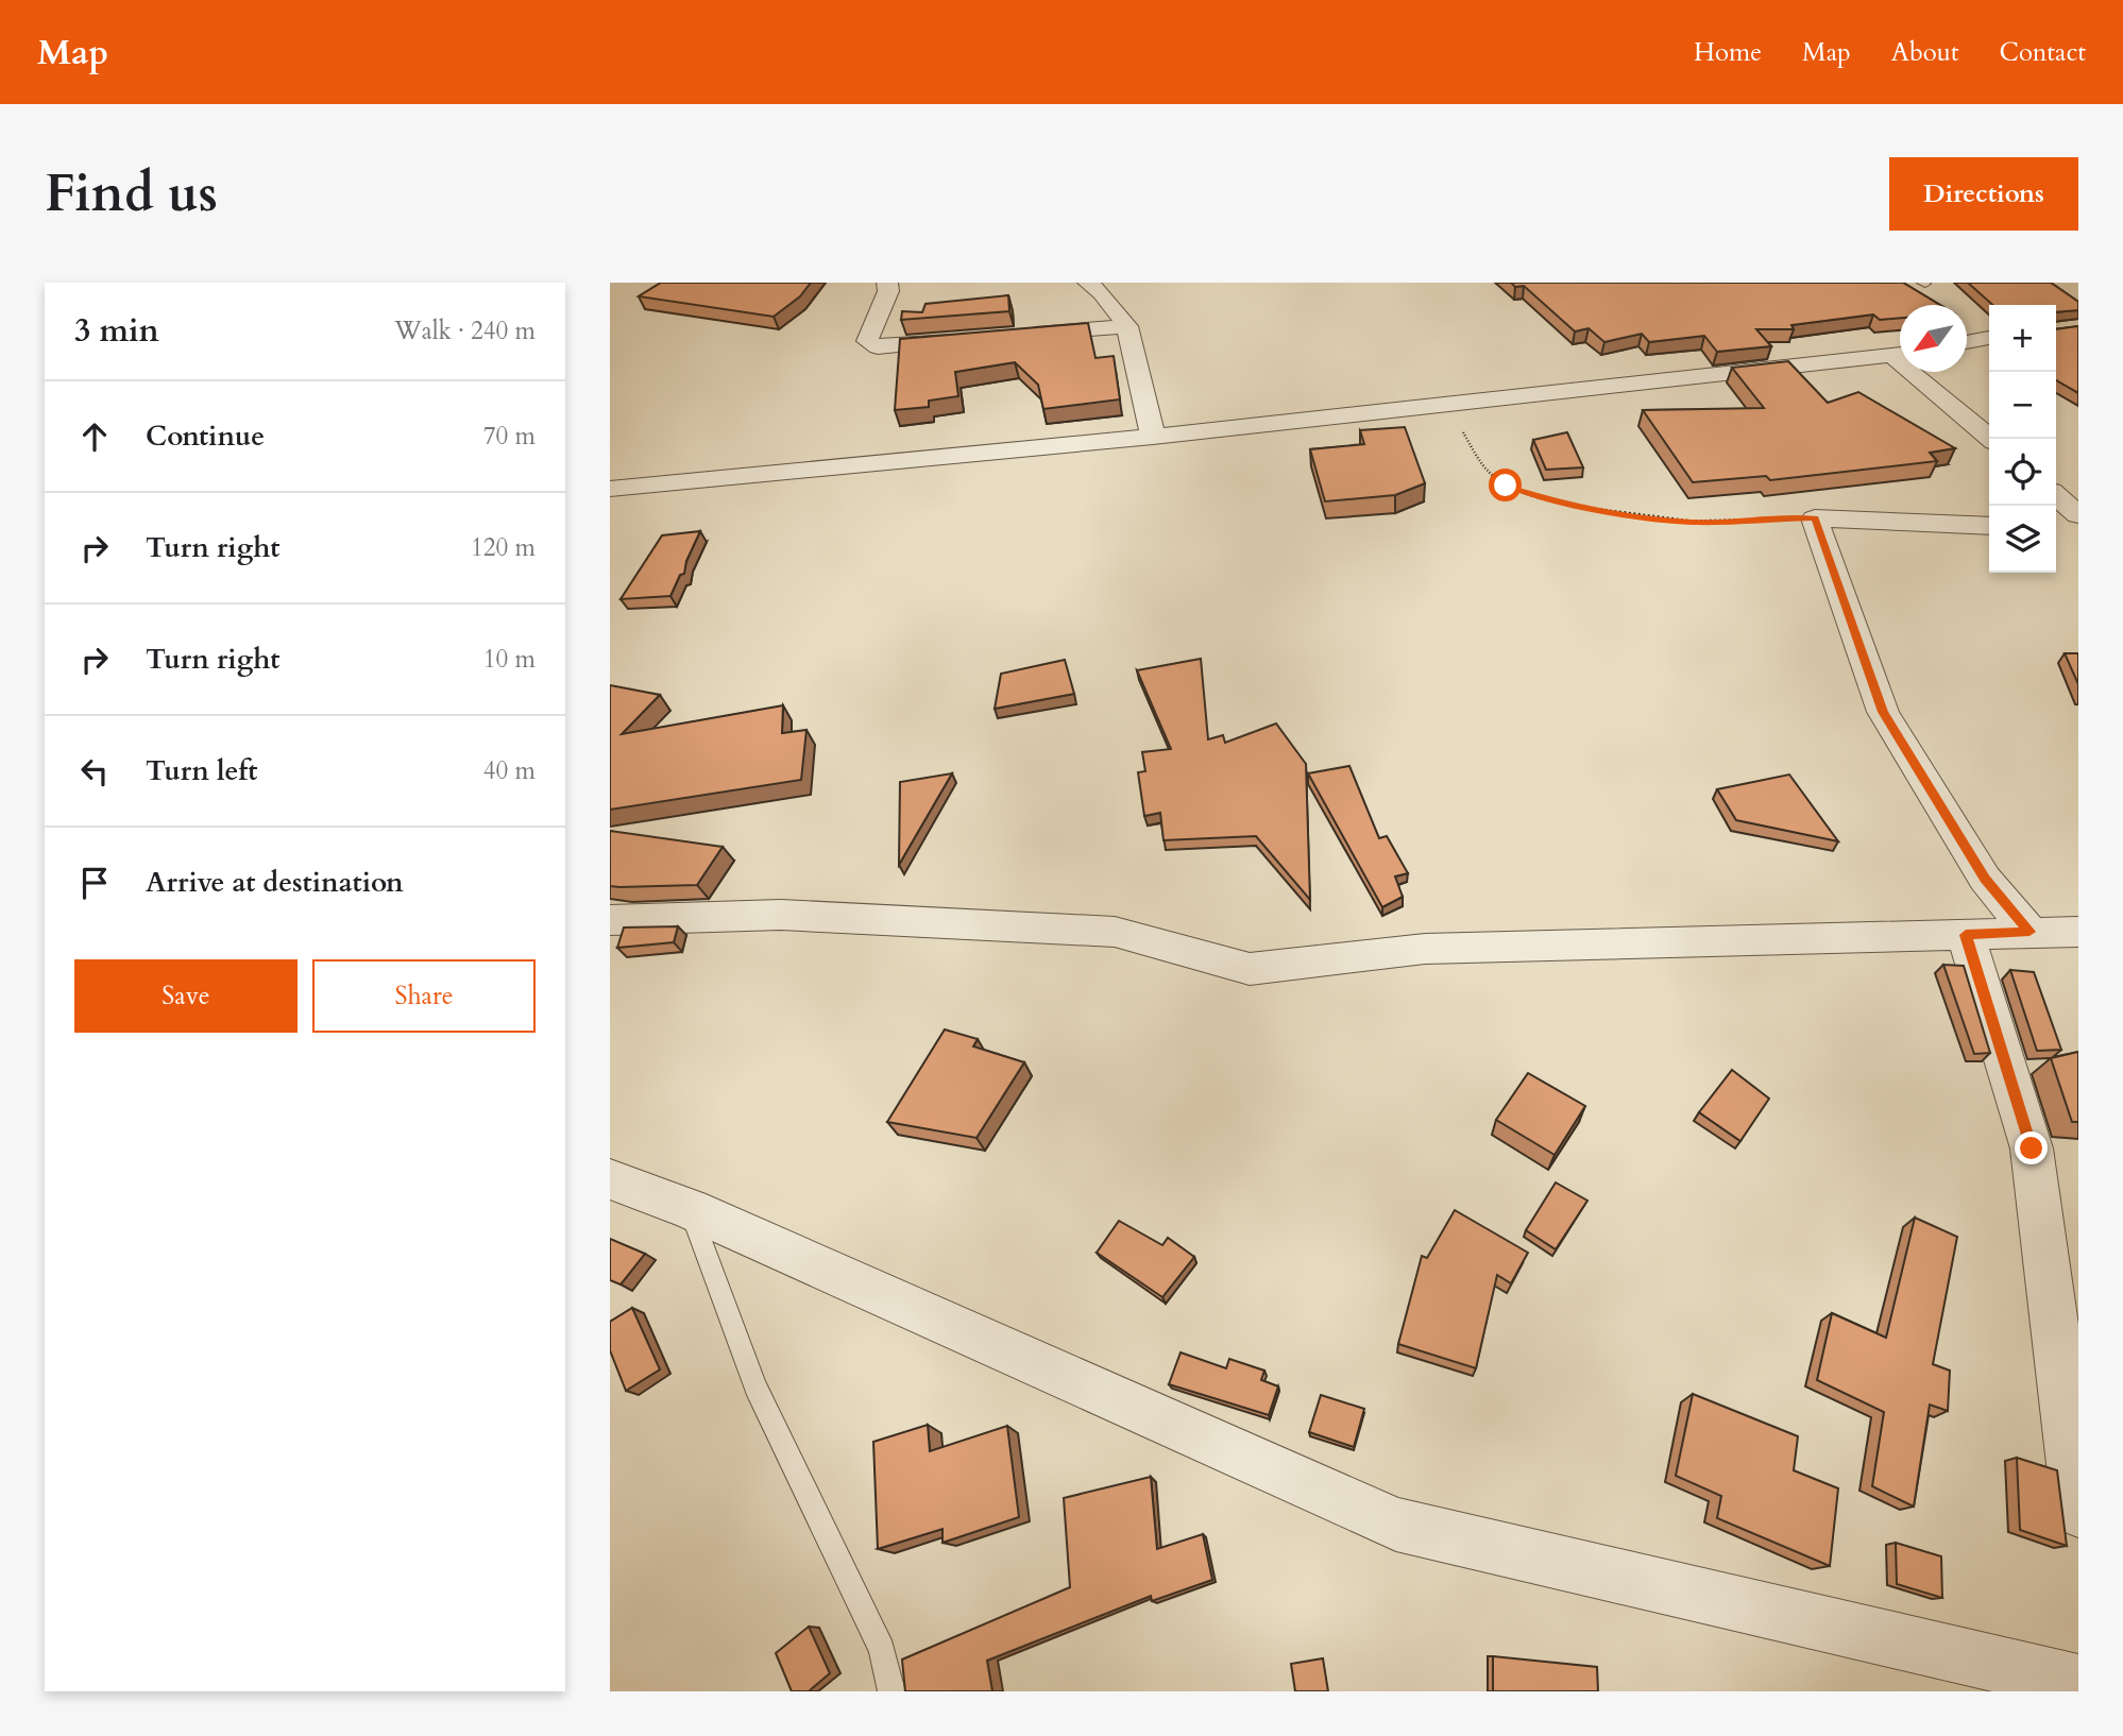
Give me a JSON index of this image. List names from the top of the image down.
{
  "north": "bottom left",
  "page": {
    "header": "Map",
    "nav": [
      "Home",
      "Map",
      "About",
      "Contact"
    ],
    "buttons": [
      "Directions",
      ["Save", "Share"]
    ],
    "title": "Find us",
    "heading": ["3 min", "Walk · 240 m"],
    "map_buttons": ["+", "−"],
    "list": [
      ["Continue", "70 m"],
      ["Turn right", "120 m"],
      ["Turn right", "10 m"],
      ["Turn left", "40 m"],
      "Arrive at destination"
    ]
  }
}
